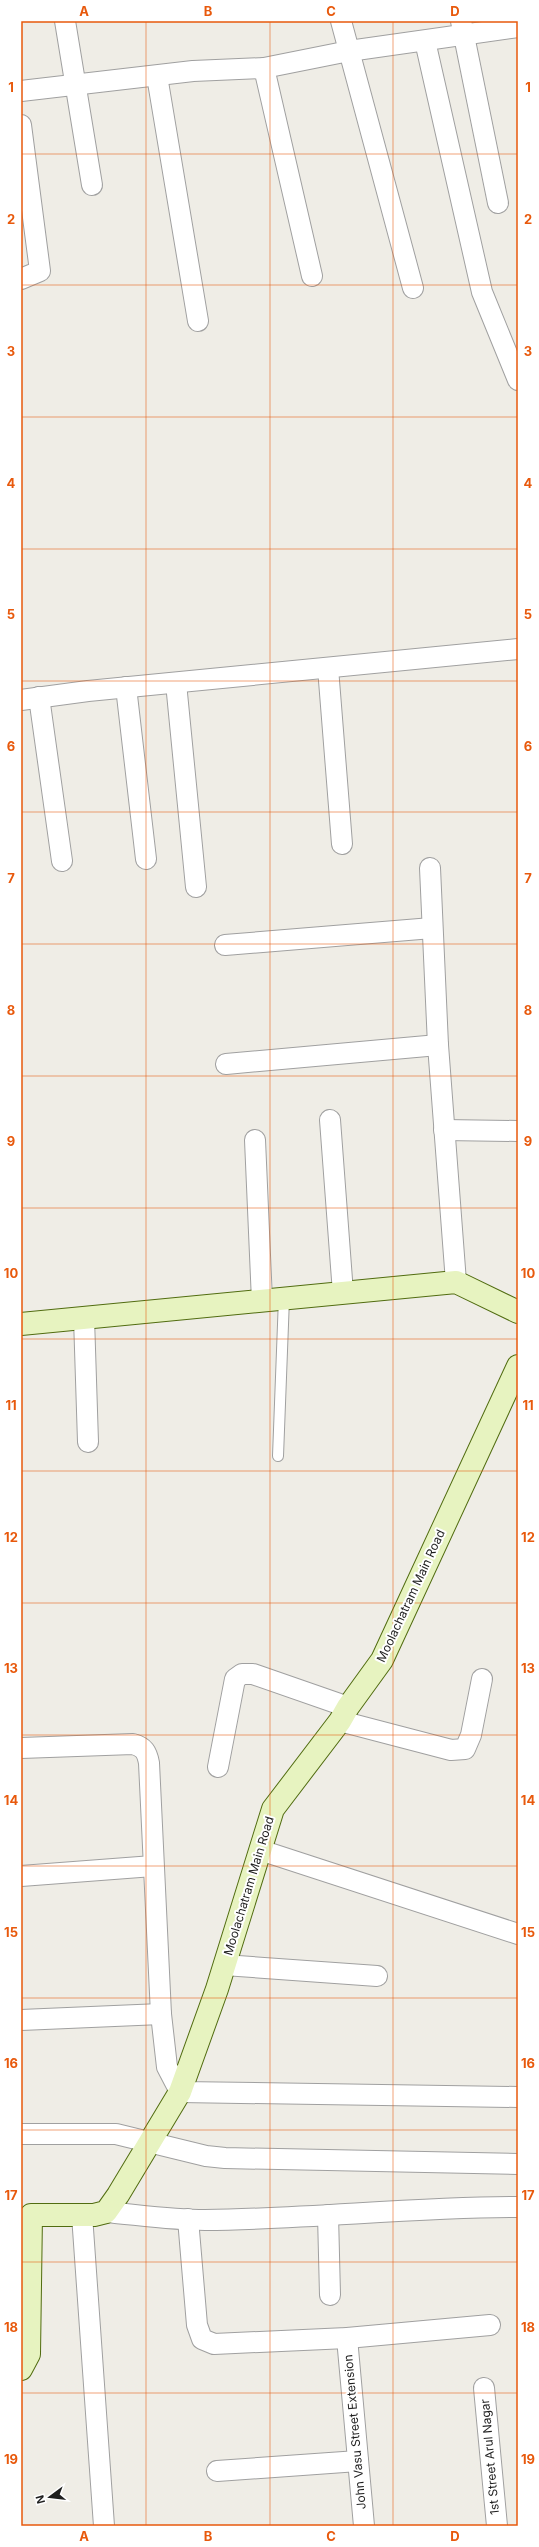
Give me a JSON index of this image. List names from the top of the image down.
{
  "streets": {
    "street": ["Moolachatram Main Road", "John Vasu Street Extension", "1st Street Arul Nagar"]
  },
  "north": "left",
  "grid": {
    "columns": [
      "A",
      "B",
      "C",
      "D"
    ],
    "rows": [
      "1",
      "2",
      "3",
      "4",
      "5",
      "6",
      "7",
      "8",
      "9",
      "10",
      "11",
      "12",
      "13",
      "14",
      "15",
      "16",
      "17",
      "18",
      "19"
    ]
  }
}
